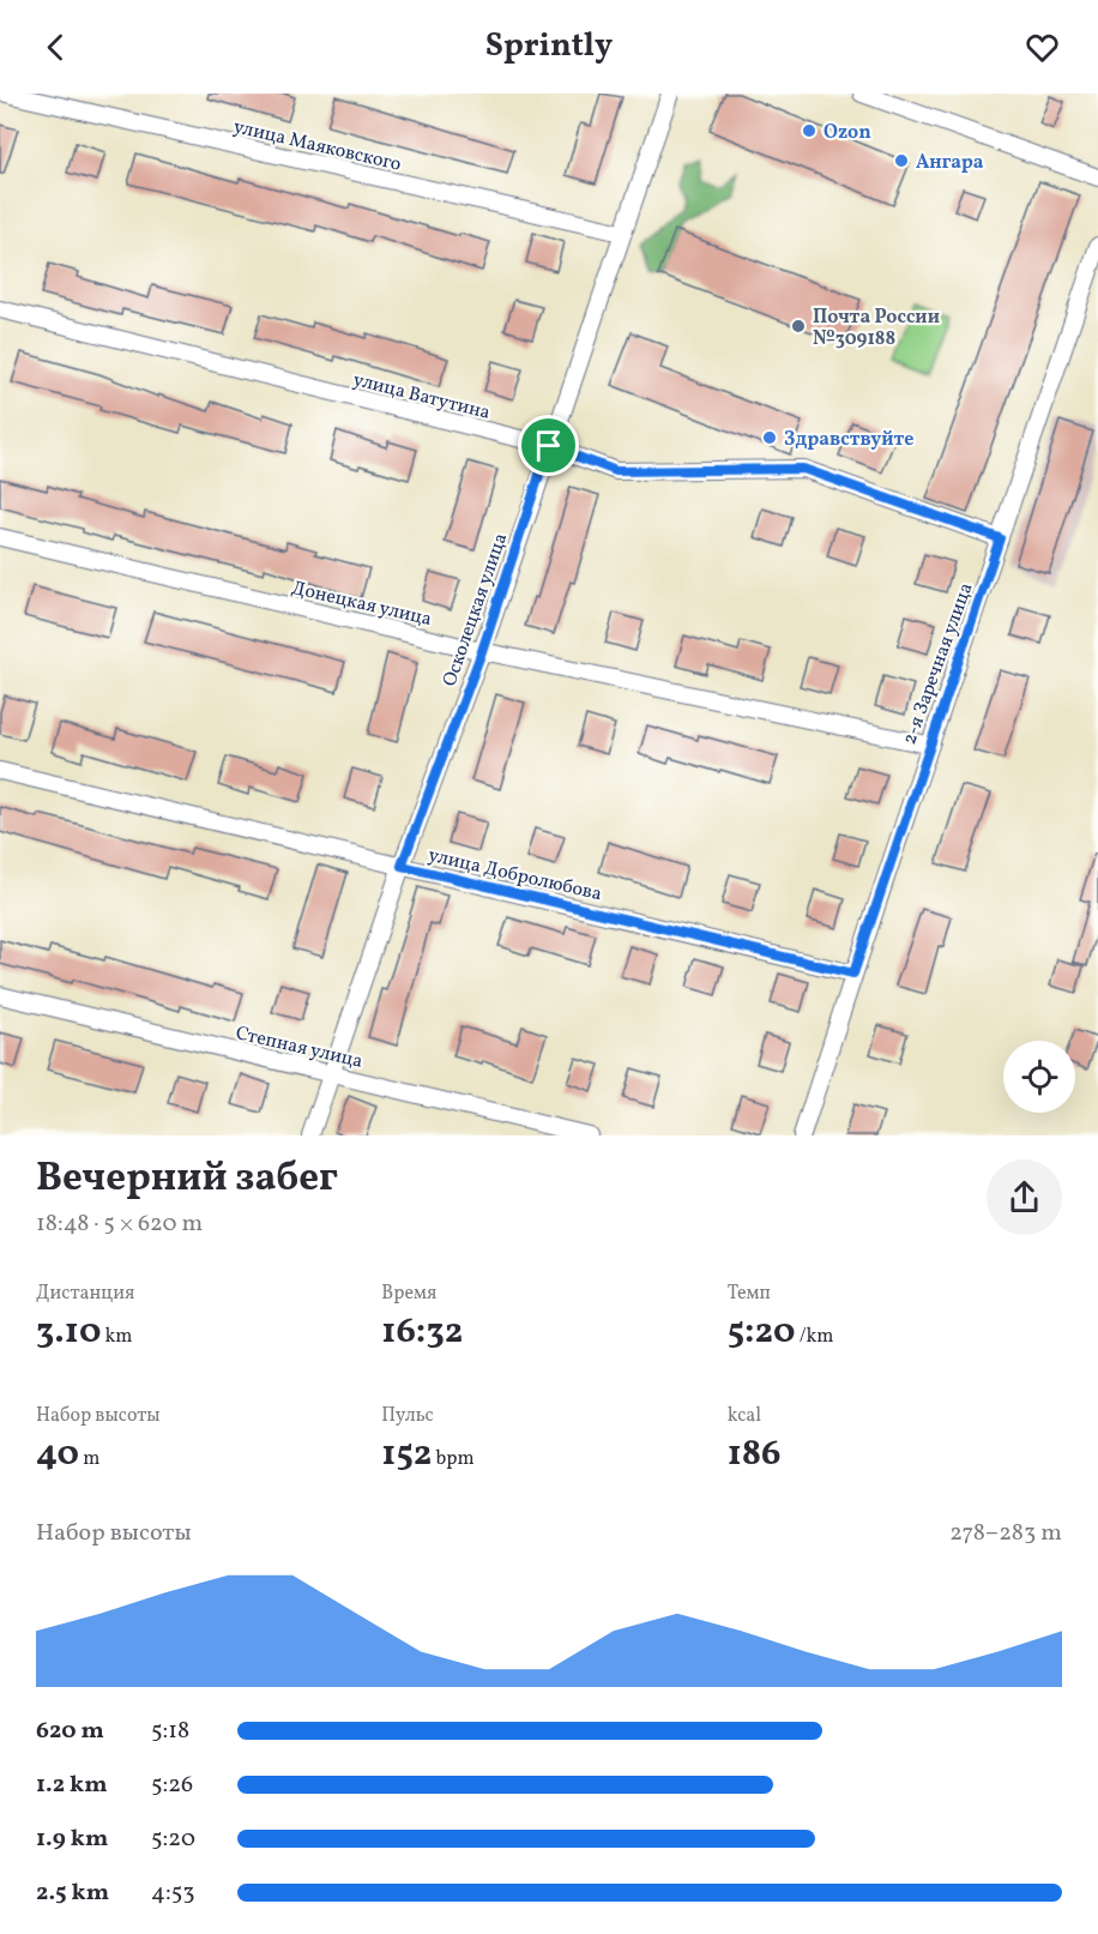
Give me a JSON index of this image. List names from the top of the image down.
{
  "streets": {
    "street": [
      "улица Маяковского",
      "улица Ватутина",
      "Донецкая улица",
      "Осколецкая улица",
      "2-я Заречная улица",
      "улица Добролюбова",
      "Степная улица"
    ]
  },
  "crossings": [
    ["улица Маяковского", "Осколецкая улица"],
    ["улица Ватутина", "Осколецкая улица"],
    ["улица Ватутина", "2-я Заречная улица"],
    ["Донецкая улица", "Осколецкая улица"],
    ["Донецкая улица", "2-я Заречная улица"],
    ["Осколецкая улица", "улица Добролюбова"],
    ["Осколецкая улица", "Степная улица"],
    ["2-я Заречная улица", "улица Добролюбова"]
  ],
  "places": [
    "Ozon",
    "Ангара",
    "Почта России №309188",
    "Здравствуйте"
  ],
  "page": {
    "header": "Sprintly",
    "heading": ["Вечерний забег", "18:48 · 5 × 620 m"],
    "stats": [
      ["Дистанция", "3.10 km"],
      ["Время", "16:32"],
      ["Темп", "5:20 /km"],
      ["Набор высоты", "40 m"],
      ["Пульс", "152 bpm"],
      ["kcal", "186"]
    ],
    "chart": ["Набор высоты", "278–283 m"],
    "list": [
      {
        "name": "620 m",
        "note": "5:18"
      },
      {
        "name": "1.2 km",
        "note": "5:26"
      },
      {
        "name": "1.9 km",
        "note": "5:20"
      },
      {
        "name": "2.5 km",
        "note": "4:53"
      }
    ]
  }
}
